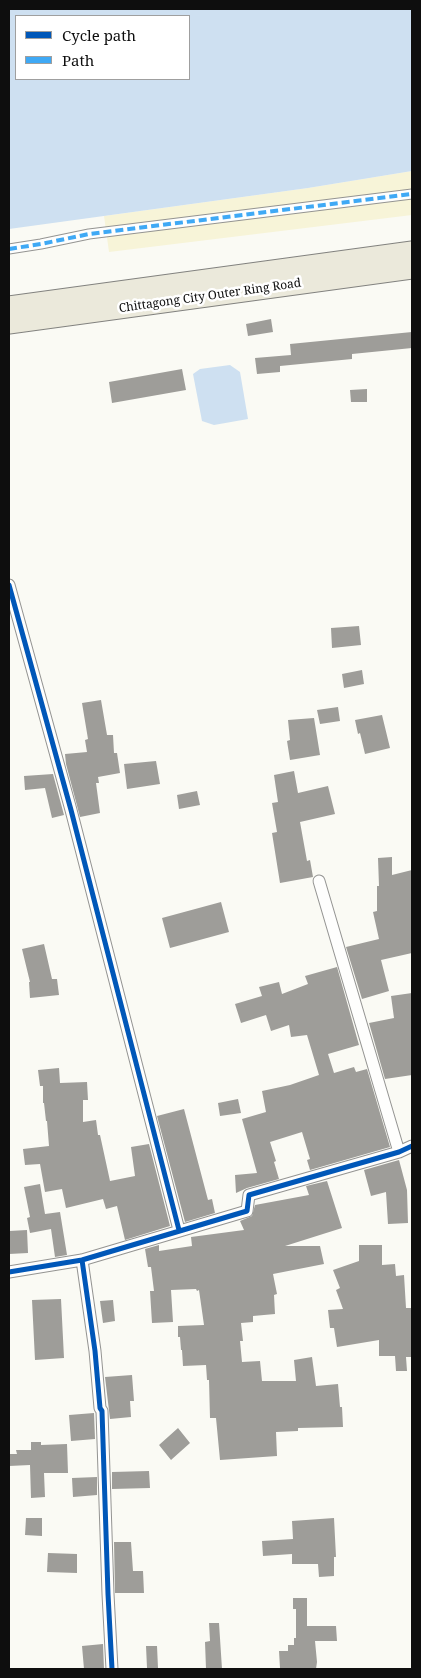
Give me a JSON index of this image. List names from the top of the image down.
{
  "streets": {
    "main road": ["Chittagong City Outer Ring Road"]
  },
  "legend": ["Cycle path", "Path"]
}
